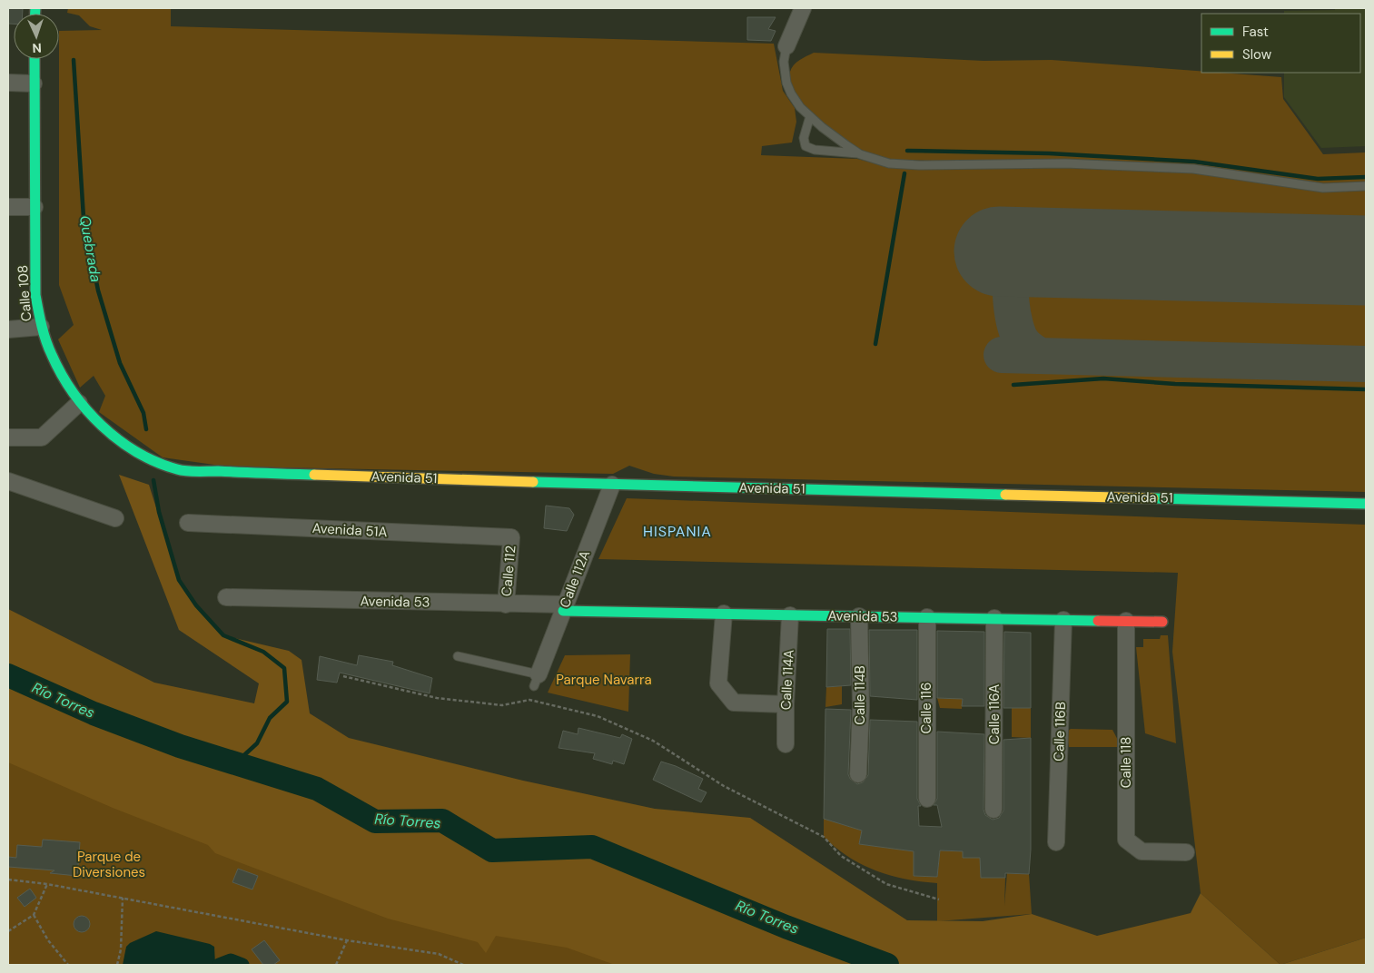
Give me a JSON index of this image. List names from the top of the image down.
{
  "streets": {
    "main road": ["Calle 108", "Avenida 51", "Avenida 53"],
    "street": [
      "Avenida 51A",
      "Calle 112",
      "Calle 112A",
      "Calle 114A",
      "Calle 114B",
      "Calle 116",
      "Calle 116A",
      "Calle 116B",
      "Calle 118"
    ]
  },
  "crossings": [
    ["Calle 108", "Avenida 51"],
    ["Avenida 51", "Calle 112A"],
    ["Avenida 51A", "Calle 112"],
    ["Calle 112", "Avenida 53"],
    ["Calle 112A", "Avenida 53"],
    ["Avenida 53", "Calle 114A"],
    ["Avenida 53", "Calle 114B"],
    ["Avenida 53", "Calle 116"],
    ["Avenida 53", "Calle 116A"],
    ["Avenida 53", "Calle 116B"],
    ["Avenida 53", "Calle 118"]
  ],
  "districts": ["HISPANIA"],
  "water": ["Quebrada", "Río Torres"],
  "parks": ["Parque Navarra", "Parque de Diversiones"],
  "legend": ["Fast", "Slow"],
  "north": "bottom"
}
